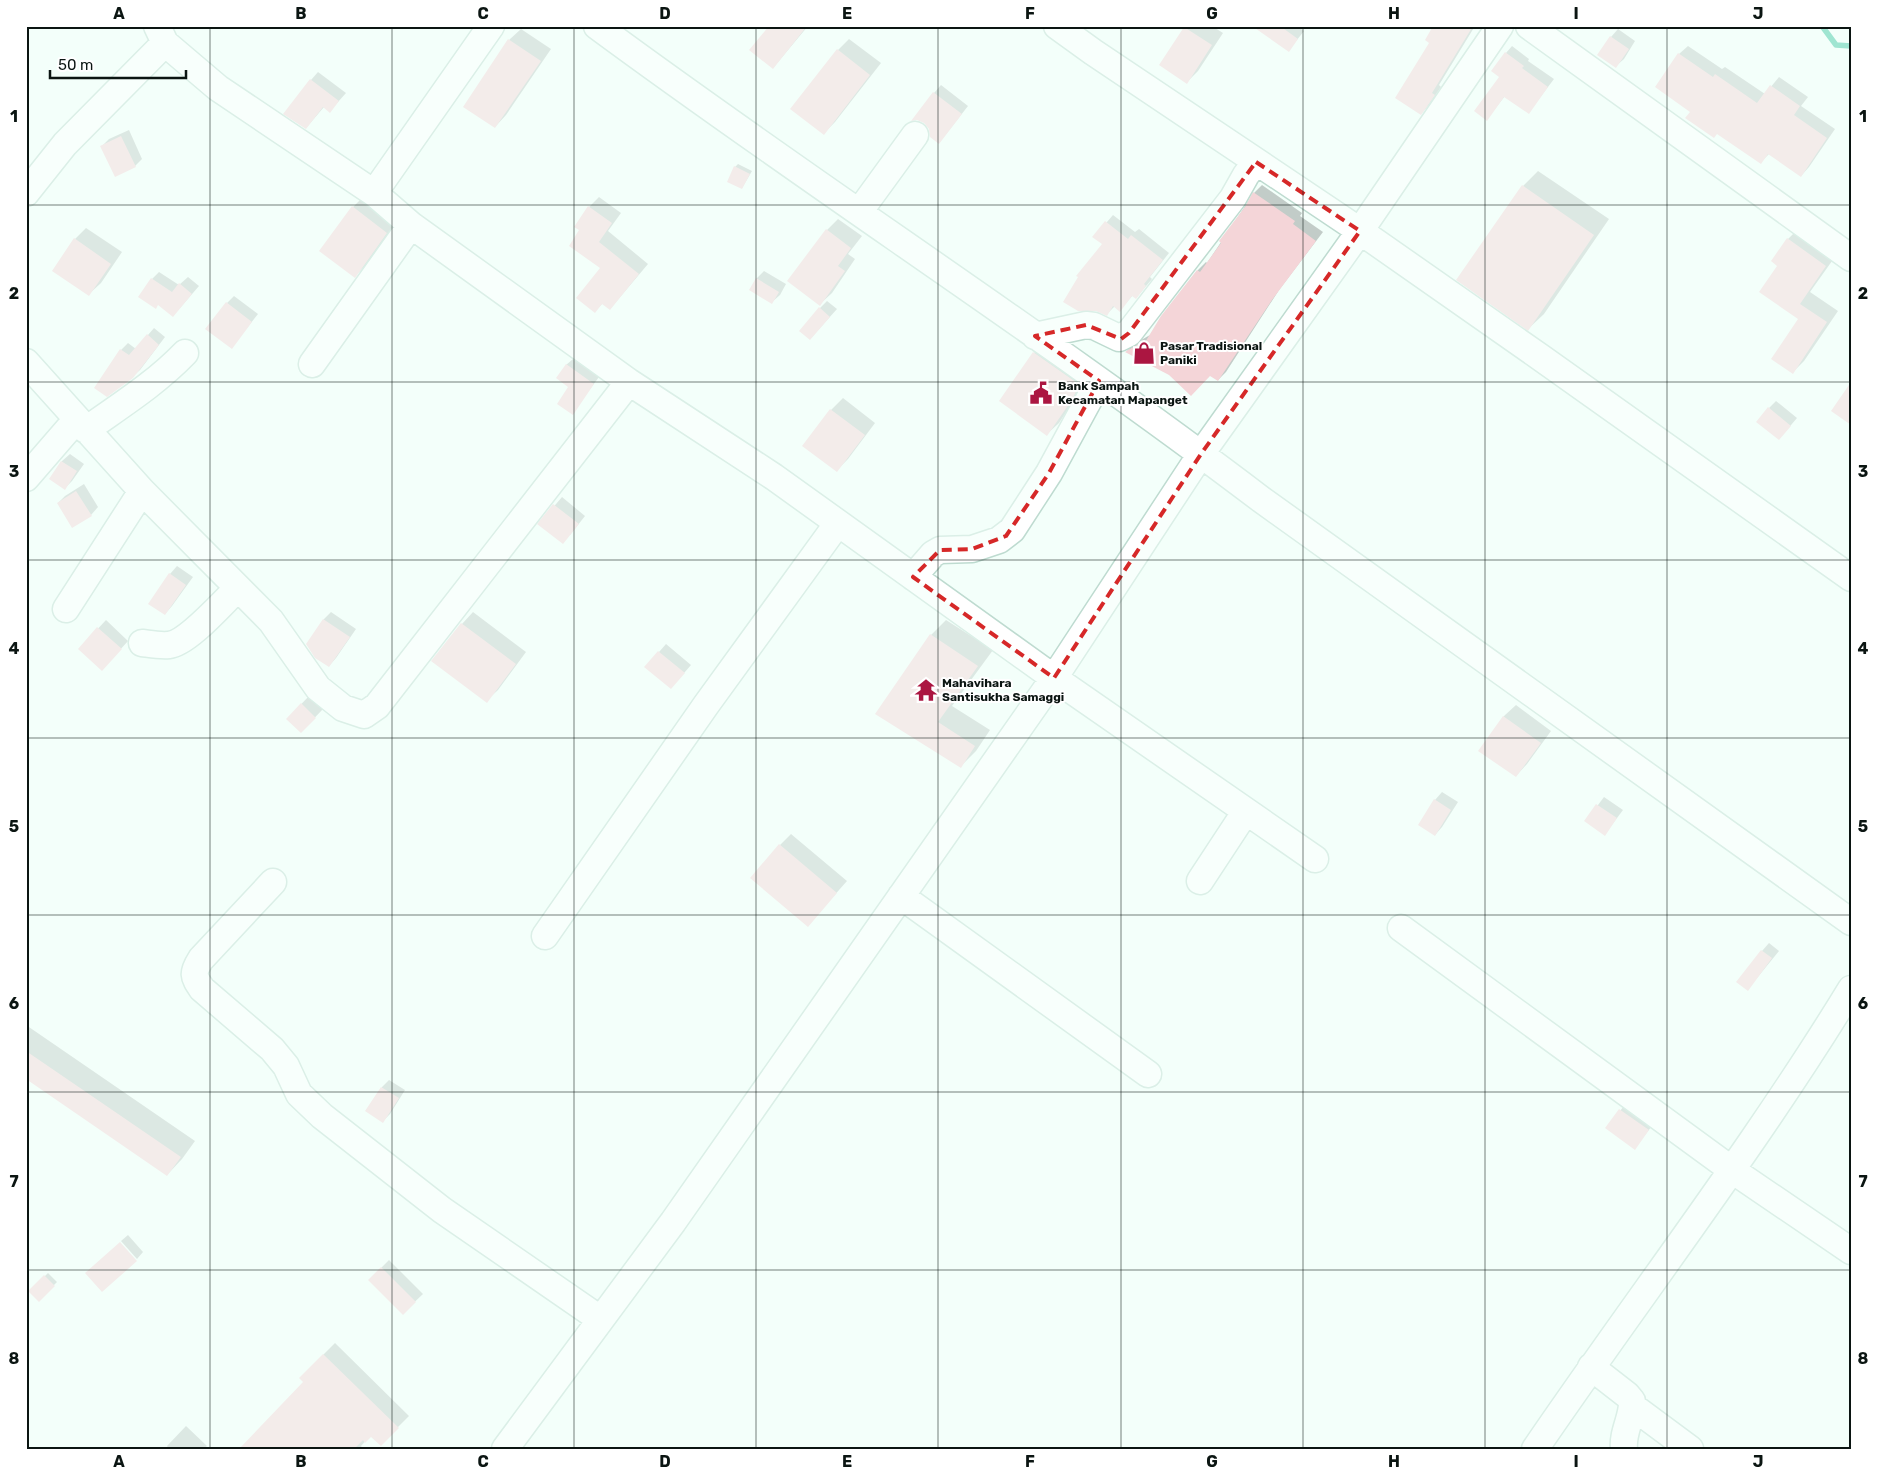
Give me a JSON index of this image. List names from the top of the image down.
{
  "places": {
    "shop": ["Pasar Tradisional Paniki"],
    "public building": ["Bank Sampah Kecamatan Mapanget"],
    "temple": ["Mahavihara Santisukha Samaggi"]
  },
  "scale_bar": "50 m",
  "grid": {
    "columns": [
      "A",
      "B",
      "C",
      "D",
      "E",
      "F",
      "G",
      "H",
      "I",
      "J"
    ],
    "rows": [
      "1",
      "2",
      "3",
      "4",
      "5",
      "6",
      "7",
      "8"
    ]
  }
}
